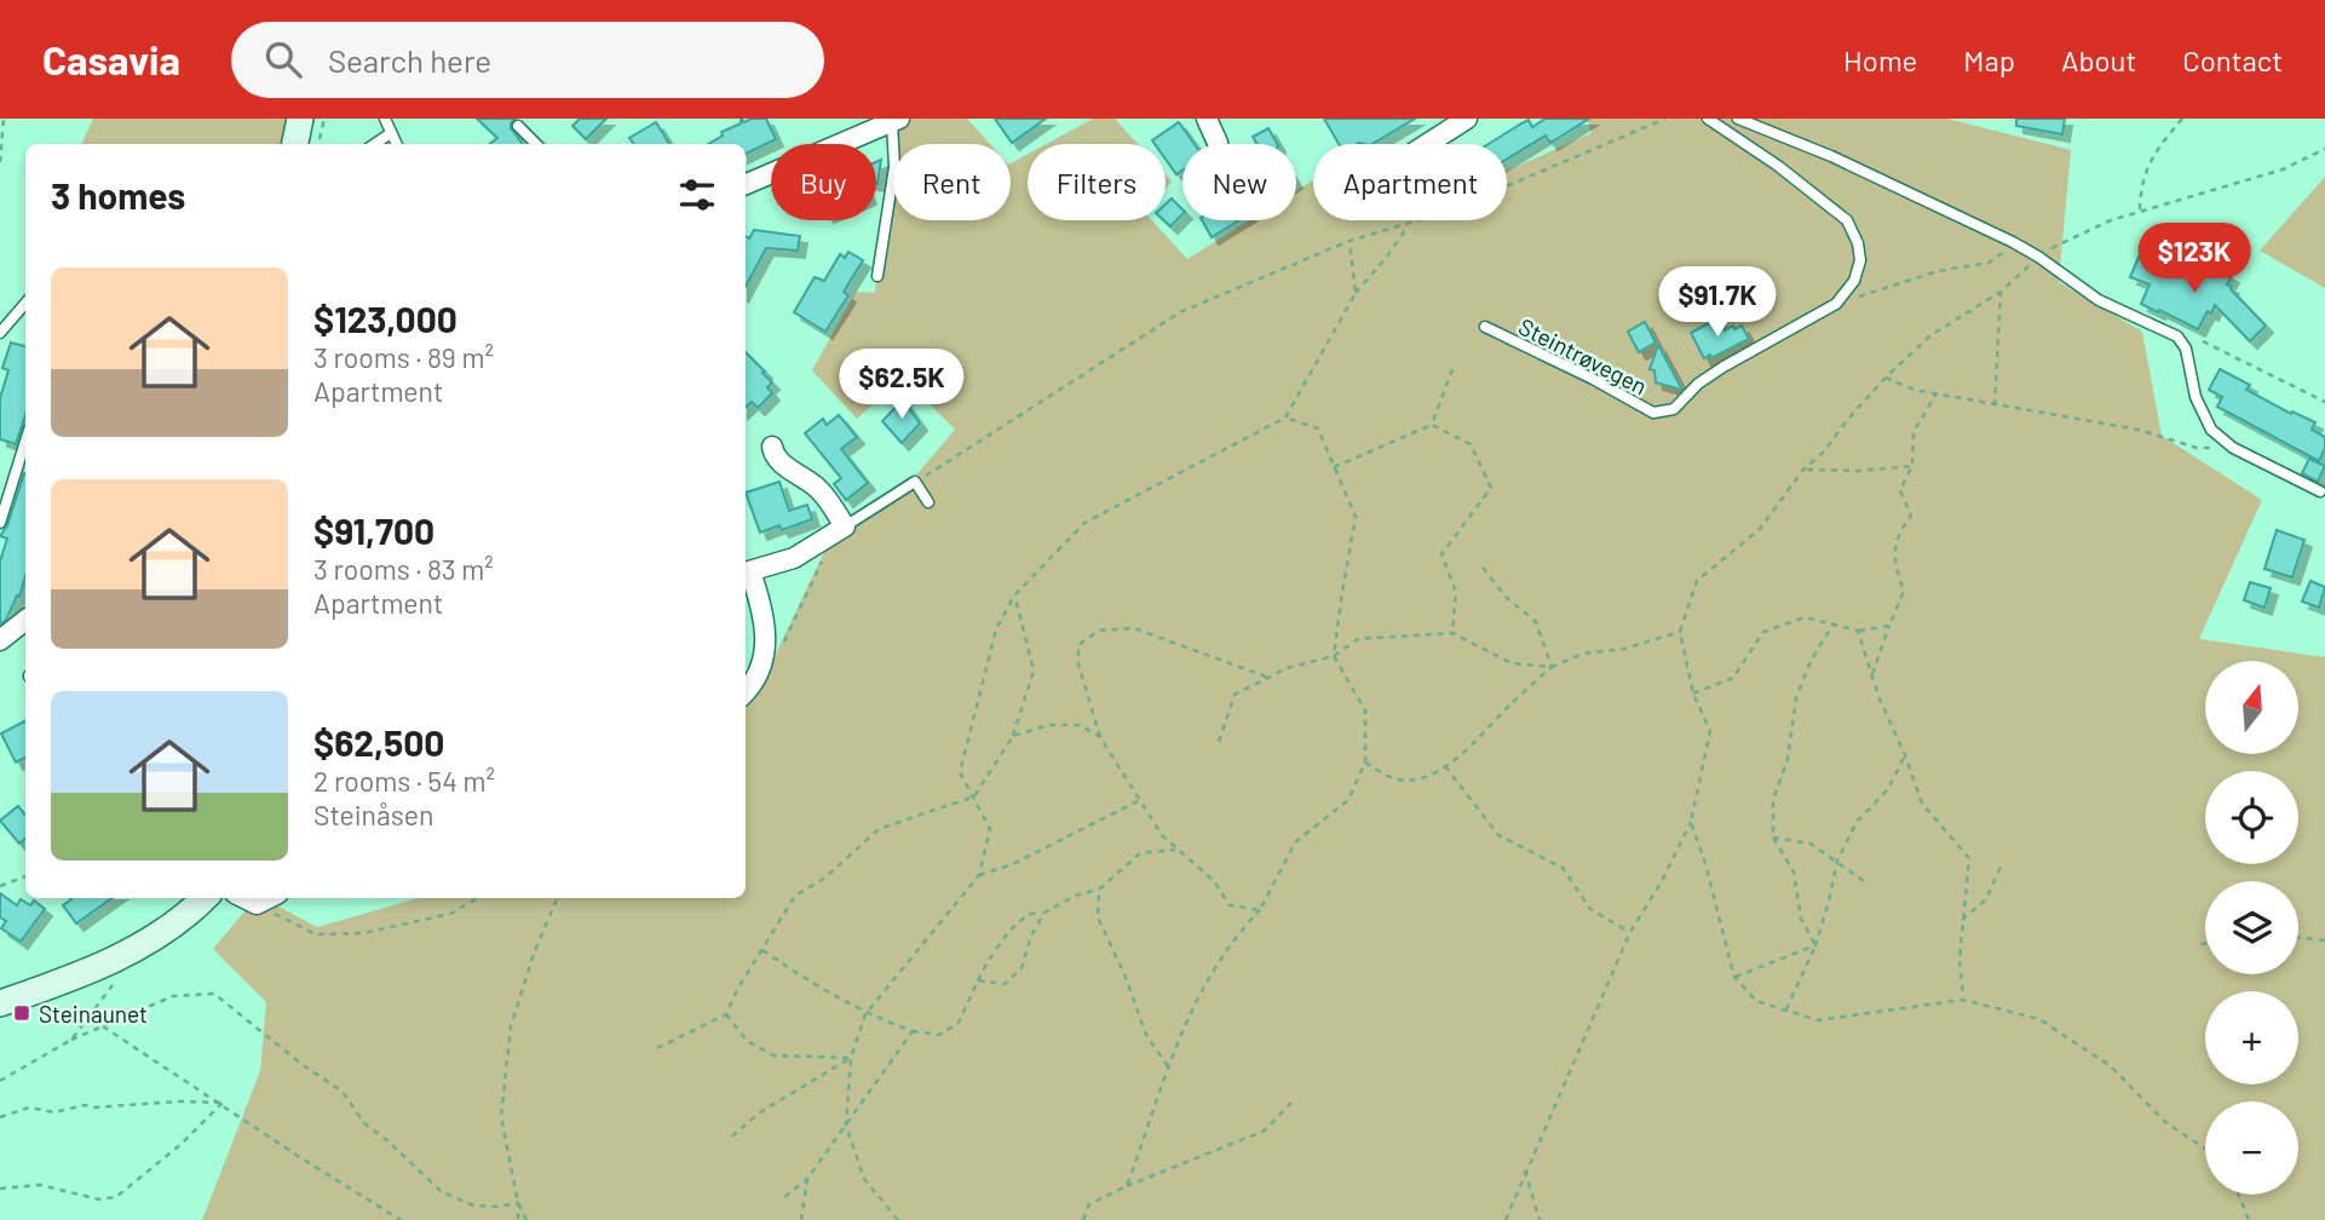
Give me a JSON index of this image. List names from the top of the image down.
{
  "streets": {
    "lane": ["Steintrøvegen"]
  },
  "places": {
    "transit": ["Steinaunet"]
  },
  "north": "top",
  "page": {
    "header": "Casavia",
    "search": "Search here",
    "nav": [
      "Home",
      "Map",
      "About",
      "Contact"
    ],
    "chip": [
      "Buy",
      "Rent",
      "Filters",
      "New",
      "Apartment"
    ],
    "heading": "3 homes",
    "price": ["$123K", "$91.7K", "$62.5K"],
    "list": [
      {
        "name": "$123,000",
        "note": "3 rooms · 89 m² · Apartment"
      },
      {
        "name": "$91,700",
        "note": "3 rooms · 83 m² · Apartment"
      },
      {
        "name": "$62,500",
        "note": "2 rooms · 54 m² · Steinåsen"
      }
    ],
    "map_buttons": ["+", "−"]
  }
}
